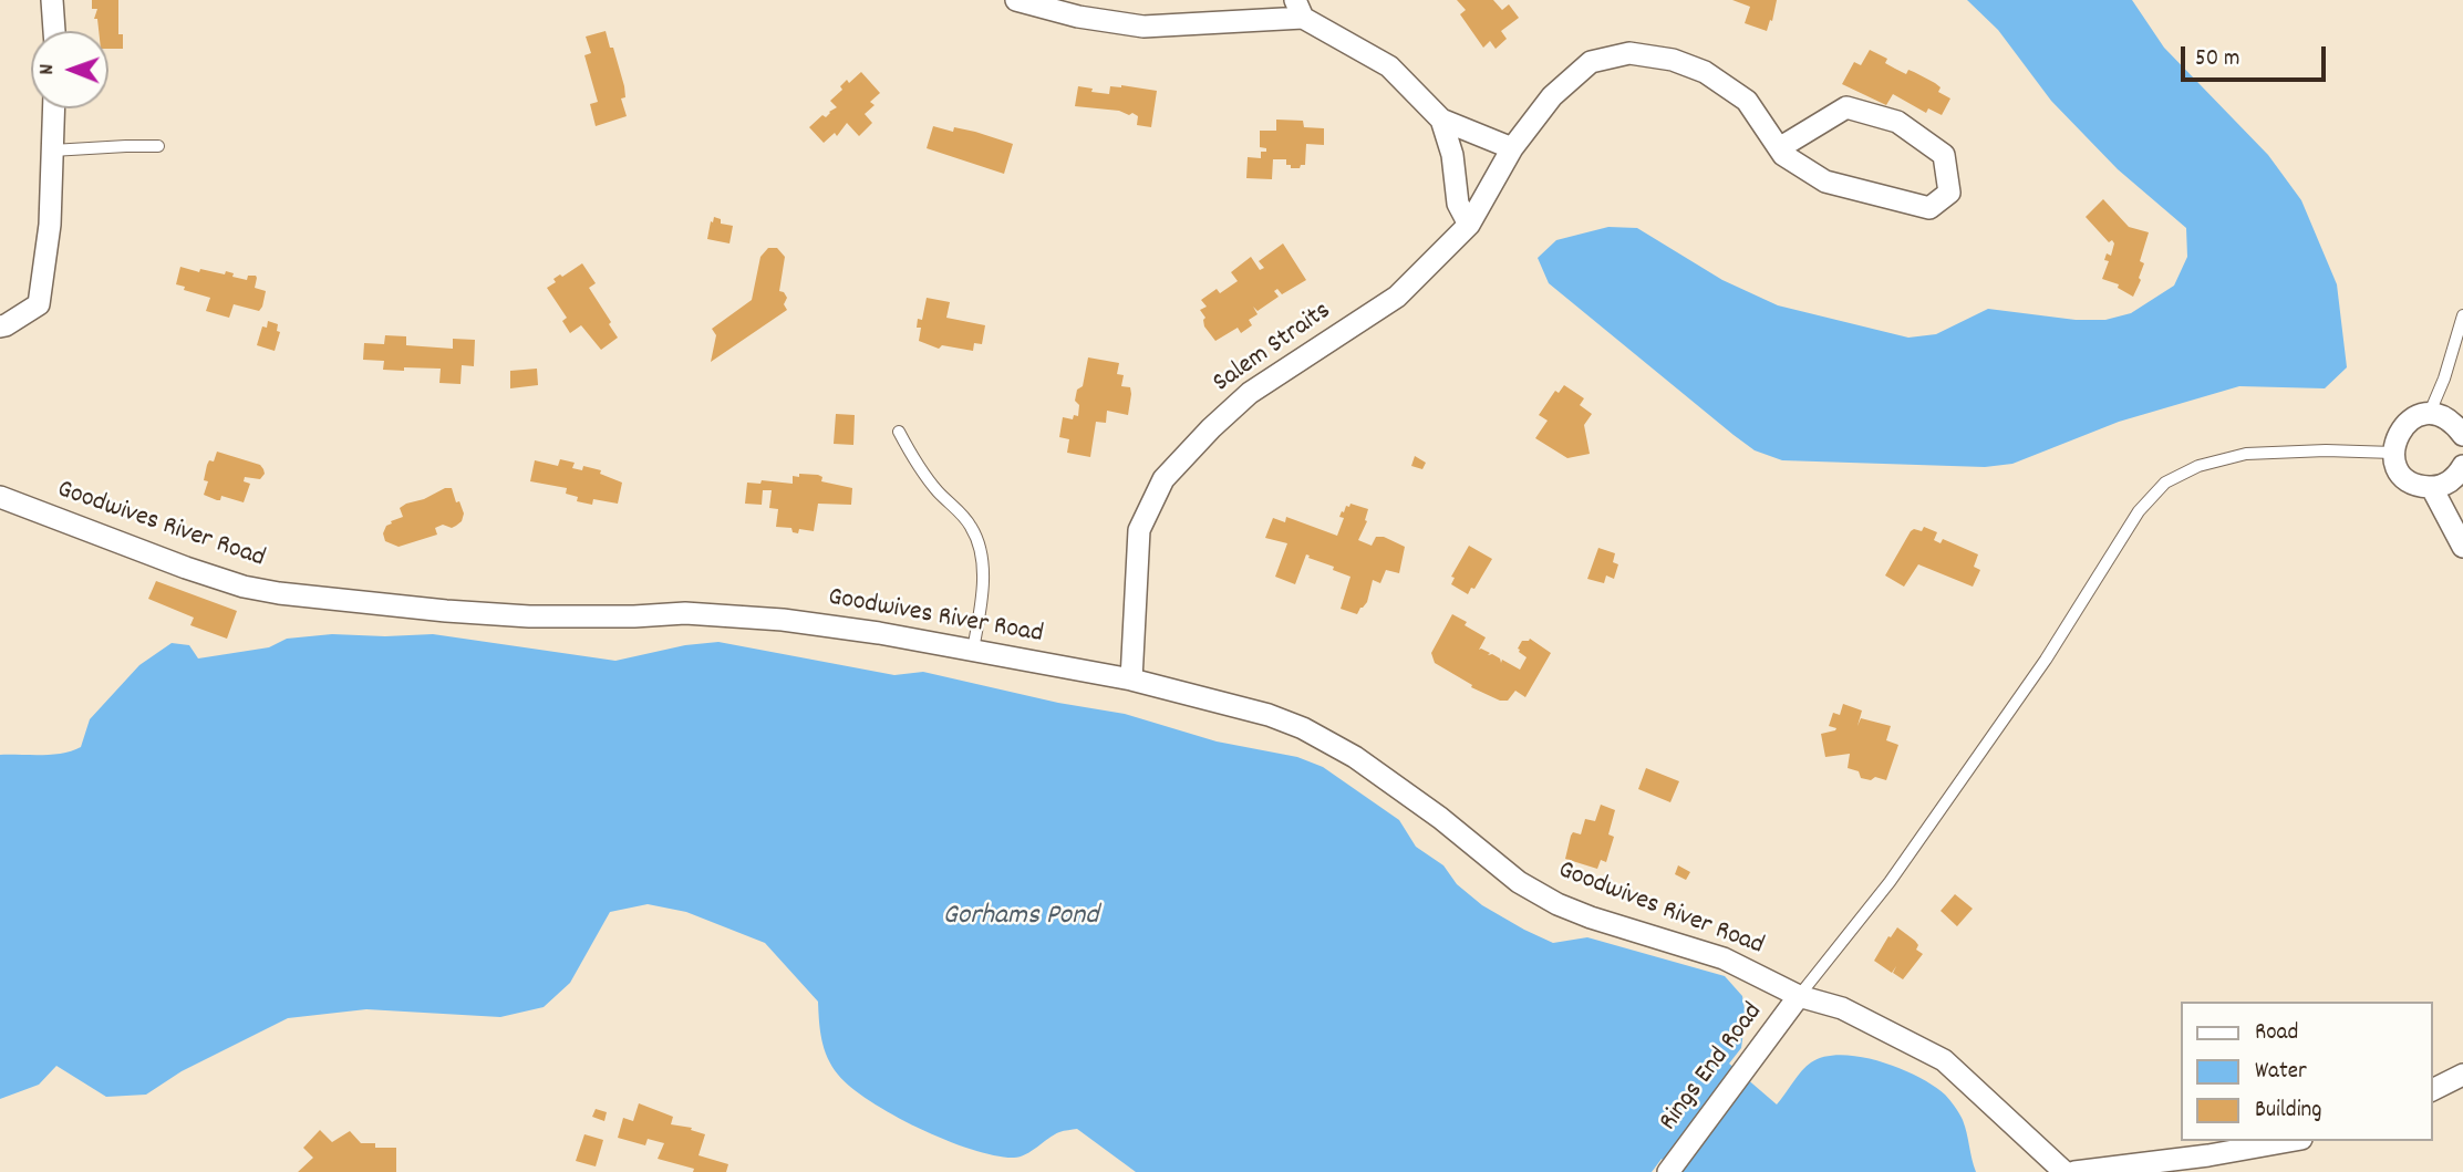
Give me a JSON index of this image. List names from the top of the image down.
{
  "streets": {
    "street": ["Salem Straits", "Goodwives River Road", "Rings End Road"]
  },
  "crossings": [
    ["Salem Straits", "Goodwives River Road"],
    ["Goodwives River Road", "Rings End Road"]
  ],
  "water": ["Gorhams Pond"],
  "legend": ["Road", "Water", "Building"],
  "scale_bar": "50 m",
  "north": "left"
}
